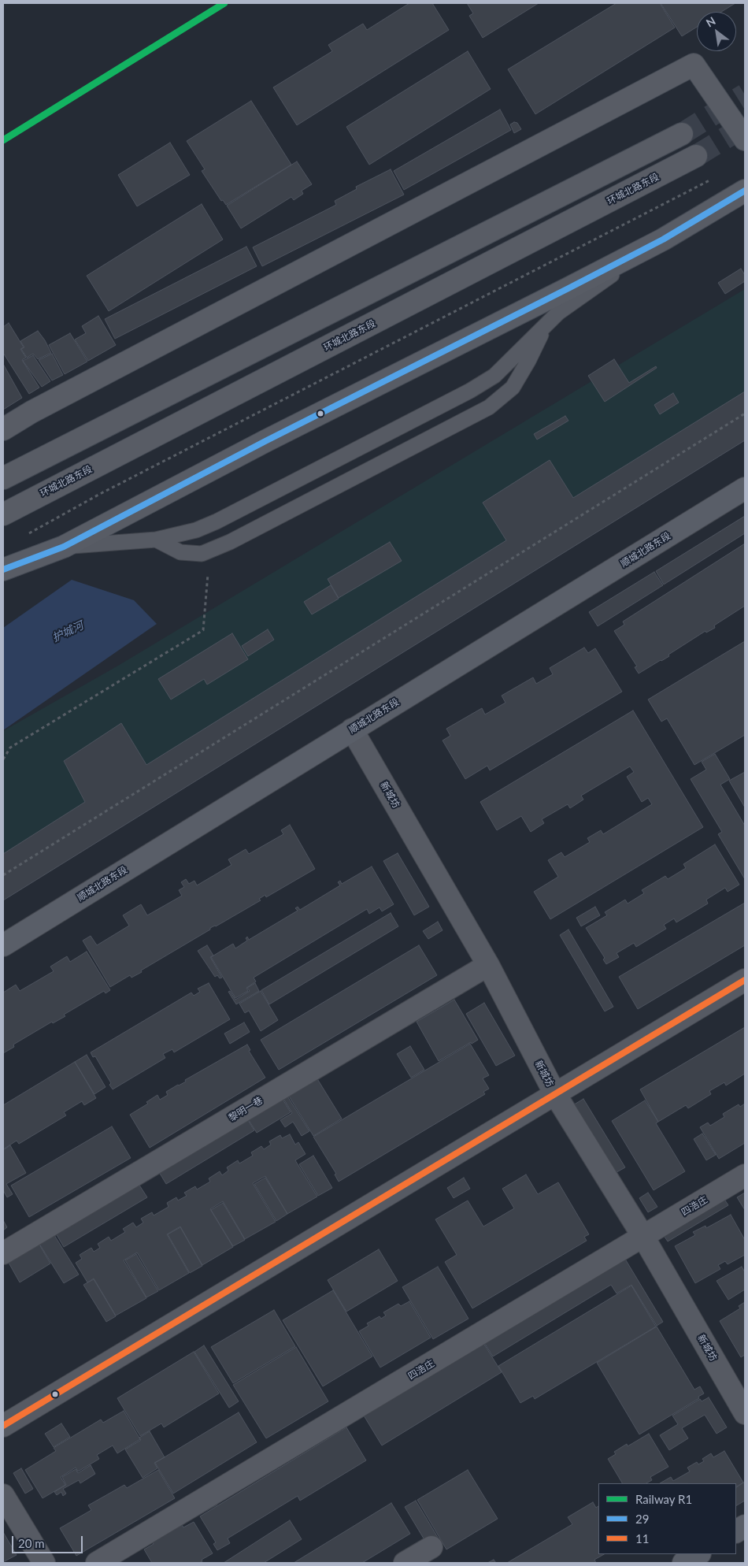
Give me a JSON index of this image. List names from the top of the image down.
{
  "streets": {
    "main road": ["环城北路东段"],
    "street": [
      "顺城北路东段",
      "新城坊",
      "黎明一巷",
      "四浩庄"
    ]
  },
  "crossings": [
    ["顺城北路东段", "新城坊"],
    ["新城坊", "黎明一巷"],
    ["新城坊", "四浩庄"]
  ],
  "water": ["护城河"],
  "lines": ["rail line R1", "transit line 29", "transit line 11"],
  "legend": ["Railway R1", "29", "11"],
  "scale_bar": "20 m",
  "north": "top left"
}
